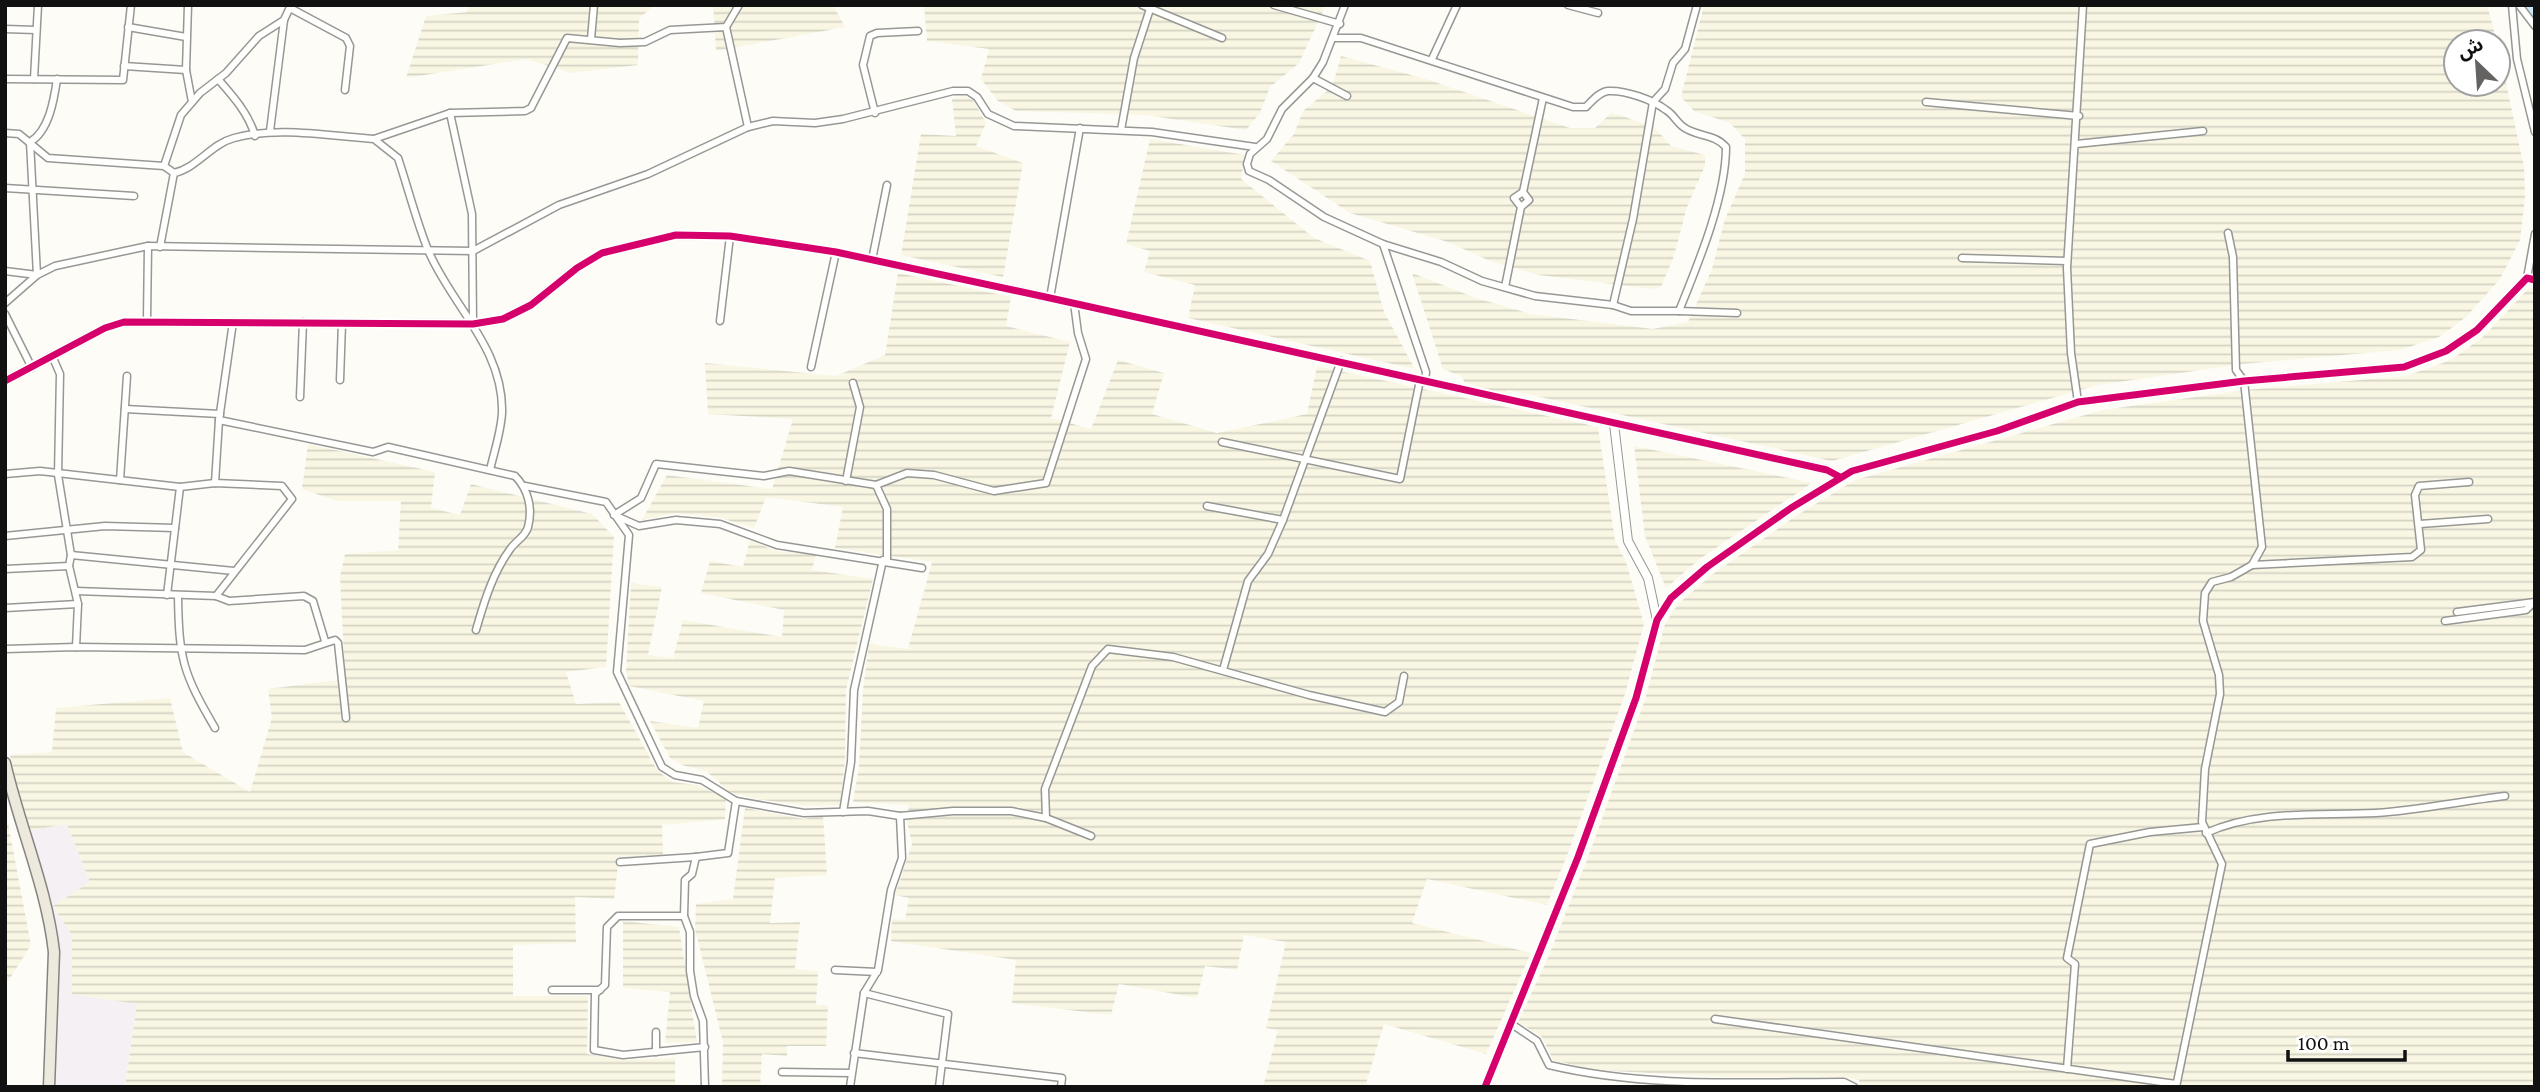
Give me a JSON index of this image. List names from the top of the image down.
{
  "scale_bar": "100 m",
  "north": "top left"
}
